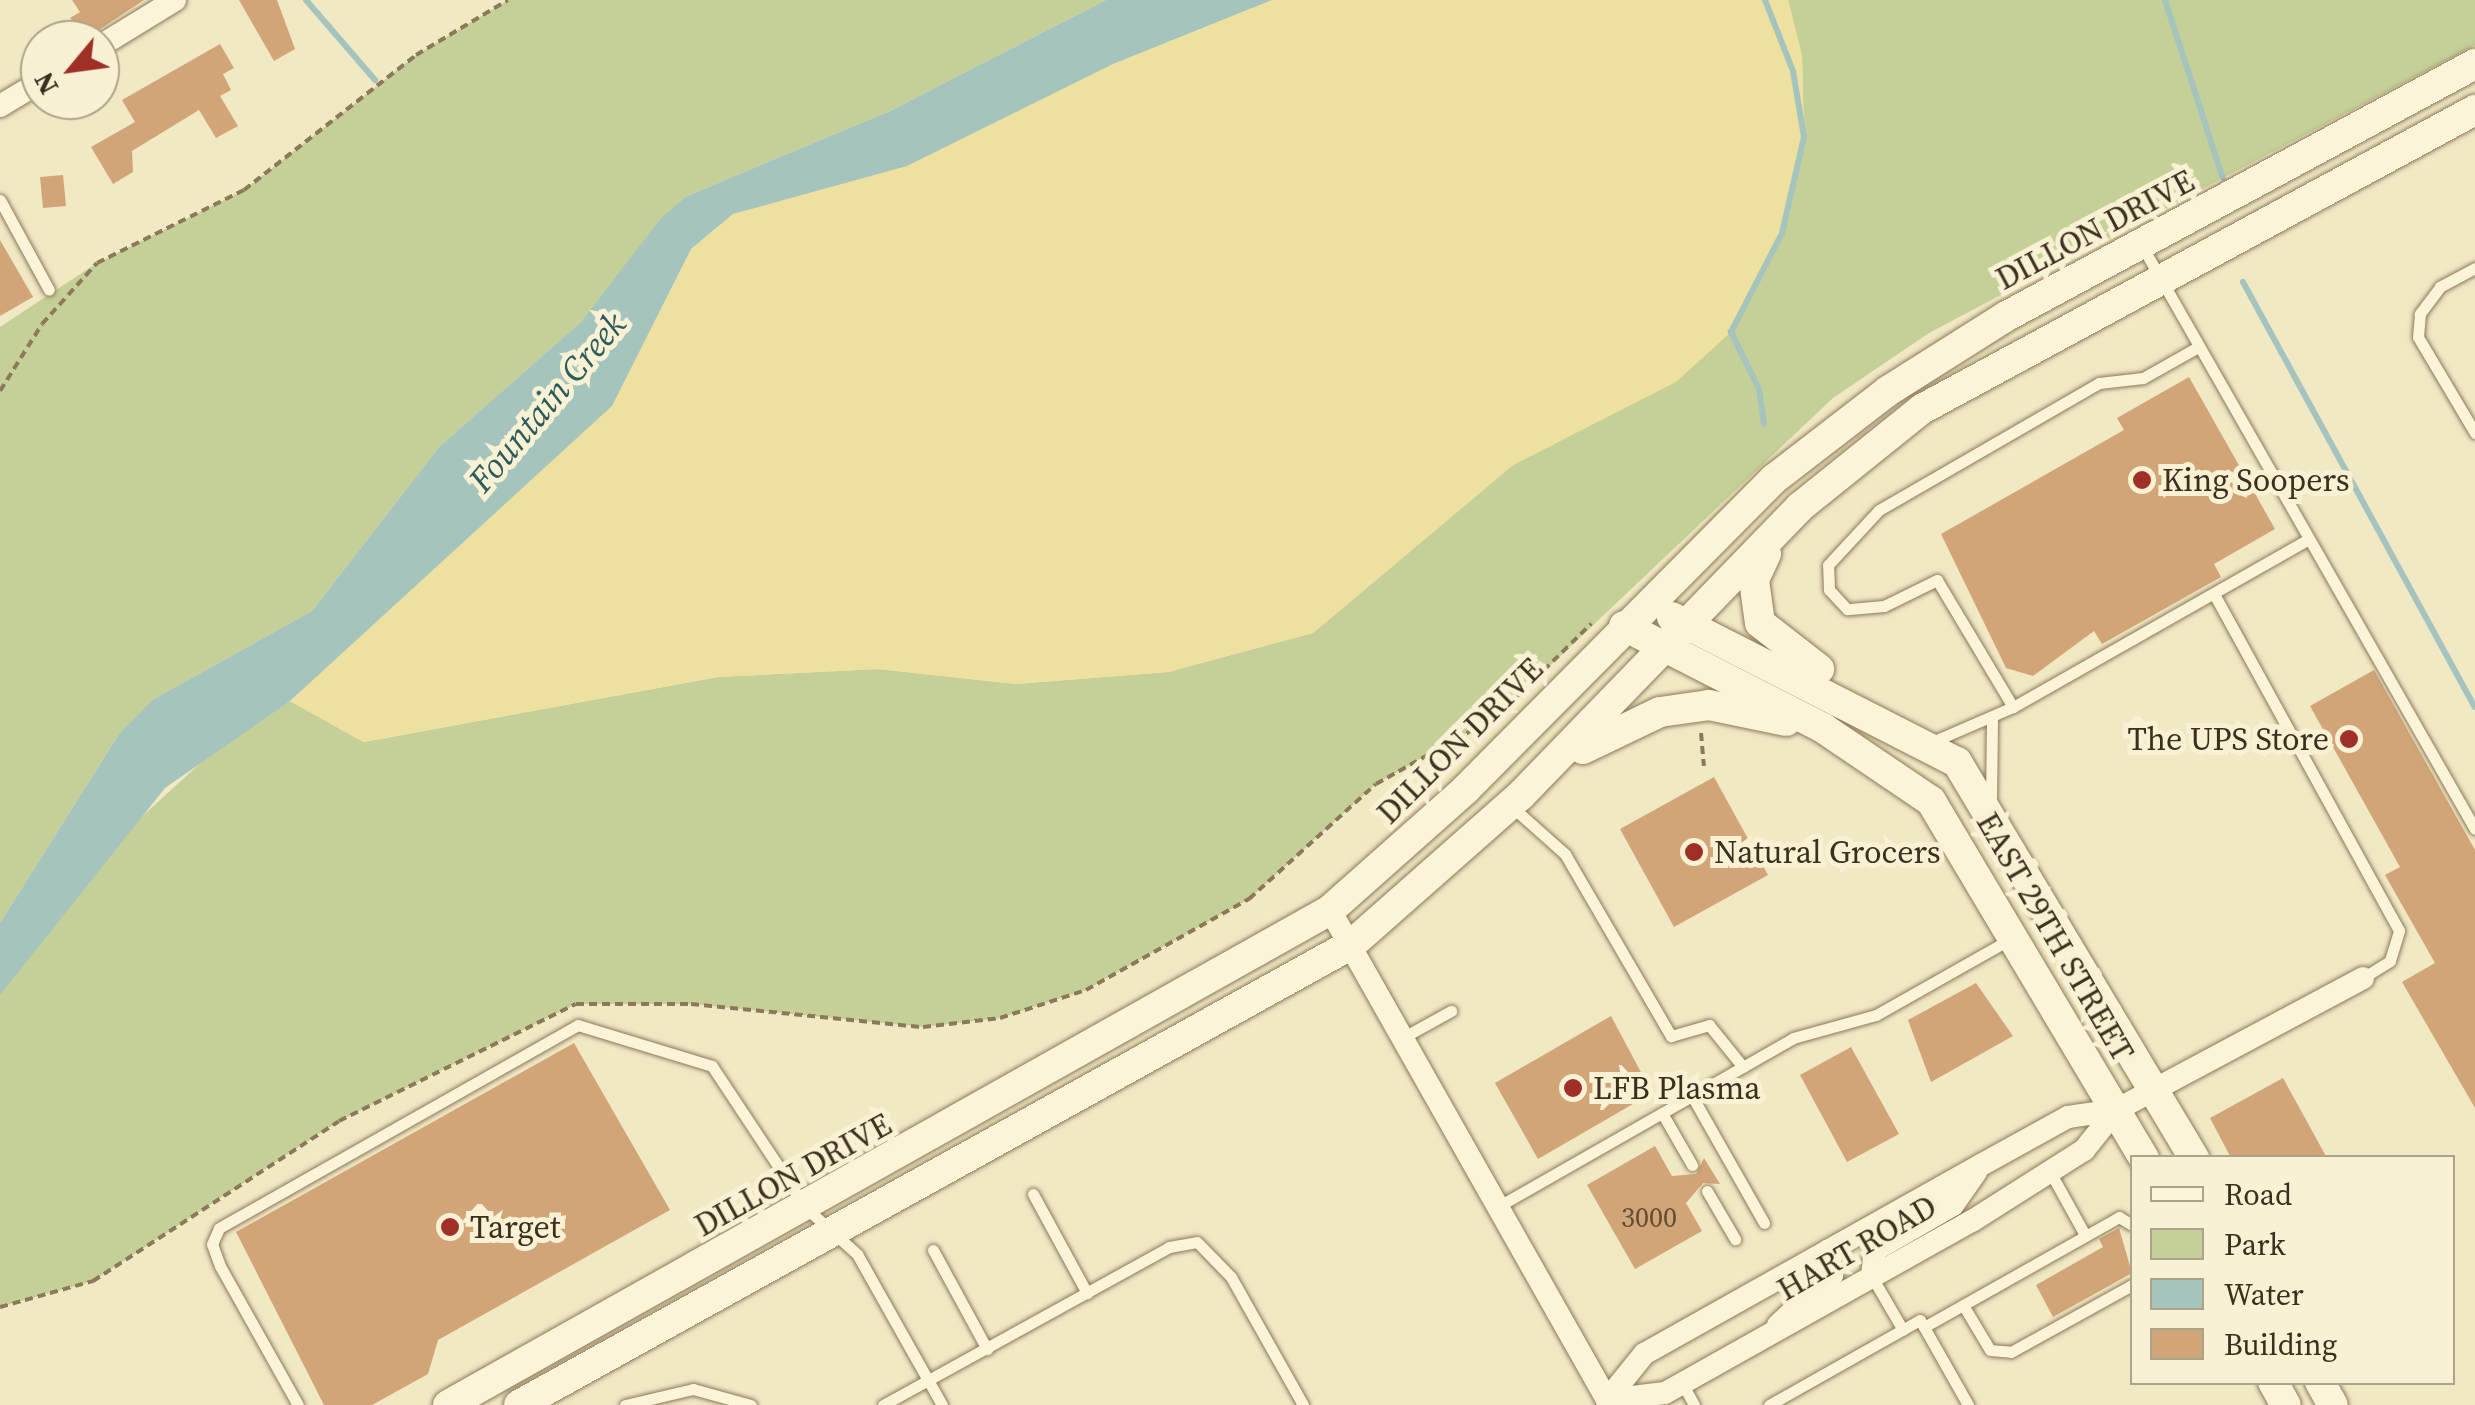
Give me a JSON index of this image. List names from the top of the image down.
{
  "streets": {
    "main road": ["DILLON DRIVE", "EAST 29TH STREET"],
    "street": ["HART ROAD"]
  },
  "crossings": [
    ["DILLON DRIVE", "EAST 29TH STREET"],
    ["EAST 29TH STREET", "HART ROAD"]
  ],
  "water": ["Fountain Creek"],
  "places": [
    "King Soopers",
    "The UPS Store",
    "Natural Grocers",
    "LFB Plasma",
    "Target"
  ],
  "house_numbers": ["3000"],
  "legend": [
    "Road",
    "Park",
    "Water",
    "Building"
  ],
  "north": "bottom left"
}
